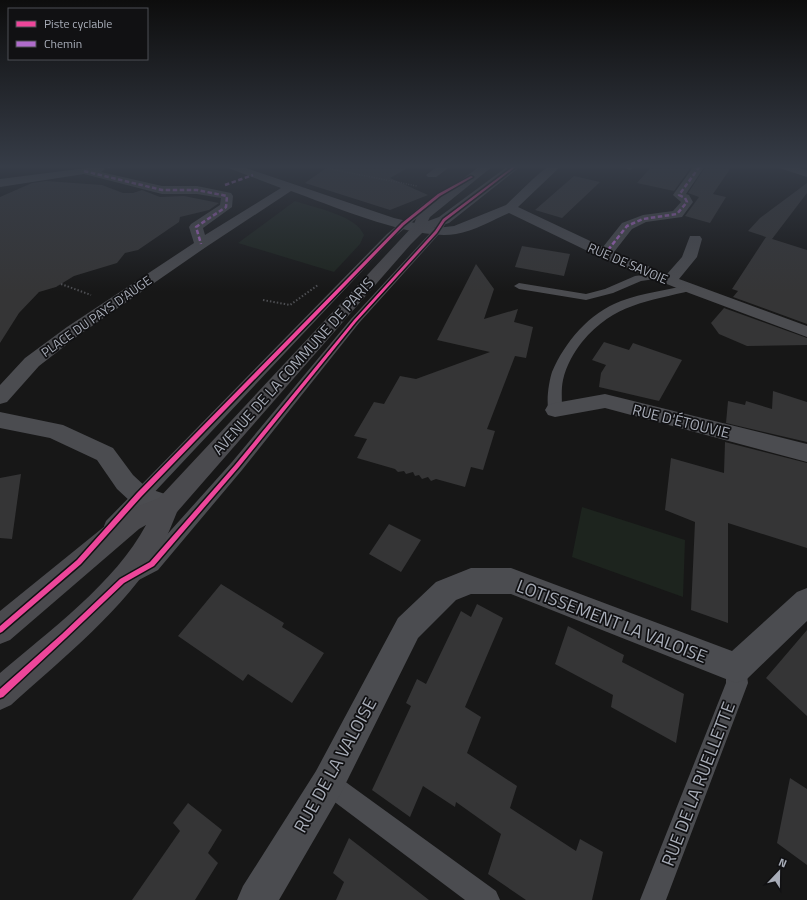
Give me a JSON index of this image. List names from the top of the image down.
{
  "streets": {
    "street": [
      "RUE DE SAVOIE",
      "PLACE DU PAYS D'AUGE",
      "AVENUE DE LA COMMUNE DE PARIS",
      "RUE D'ÉTOUVIE",
      "LOTISSEMENT LA VALOISE",
      "RUE DE LA VALOISE"
    ],
    "lane": ["RUE DE LA RUELLETTE"]
  },
  "crossings": [
    ["LOTISSEMENT LA VALOISE", "RUE DE LA VALOISE"],
    ["LOTISSEMENT LA VALOISE", "RUE DE LA RUELLETTE"]
  ],
  "legend": ["Piste cyclable", "Chemin"],
  "north": "top"
}
